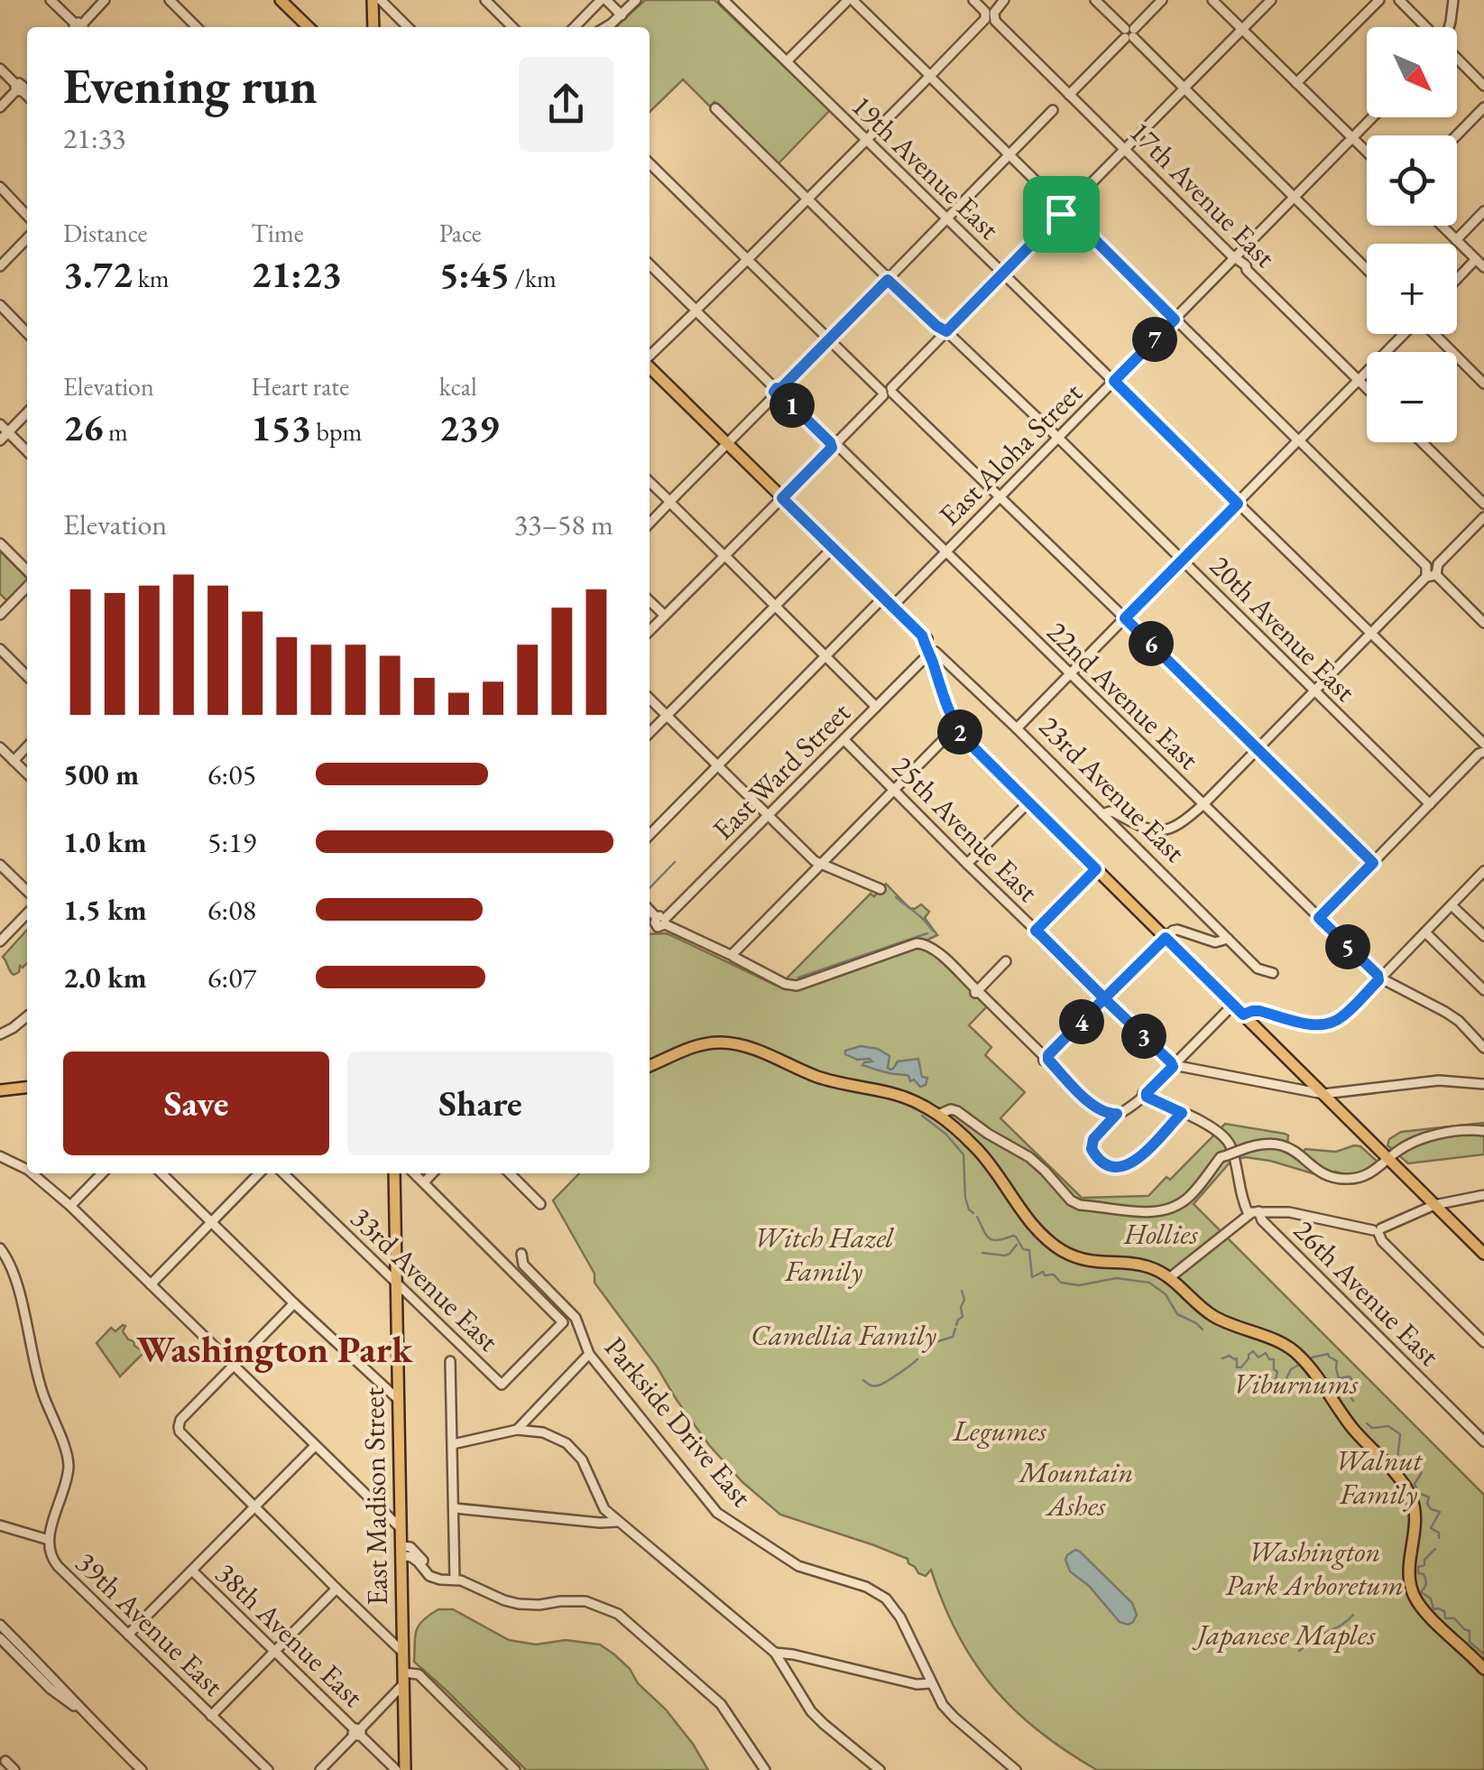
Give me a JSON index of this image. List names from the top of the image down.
{
  "streets": {
    "main road": ["23rd Avenue East", "East Madison Street"],
    "street": [
      "19th Avenue East",
      "17th Avenue East",
      "East Aloha Street",
      "20th Avenue East",
      "22nd Avenue East",
      "East Ward Street",
      "25th Avenue East",
      "33rd Avenue East",
      "26th Avenue East",
      "Parkside Drive East",
      "39th Avenue East",
      "38th Avenue East"
    ]
  },
  "crossings": [
    ["19th Avenue East", "East Aloha Street"],
    ["17th Avenue East", "East Aloha Street"],
    ["East Aloha Street", "20th Avenue East"],
    ["East Aloha Street", "22nd Avenue East"],
    ["East Aloha Street", "23rd Avenue East"],
    ["East Ward Street", "23rd Avenue East"],
    ["East Ward Street", "25th Avenue East"],
    ["33rd Avenue East", "East Madison Street"]
  ],
  "districts": ["Washington Park"],
  "parks": [
    "Hollies",
    "Witch Hazel Family",
    "Camellia Family",
    "Viburnums",
    "Legumes",
    "Walnut Family",
    "Mountain Ashes",
    "Washington Park Arboretum",
    "Japanese Maples"
  ],
  "north": "bottom right",
  "page": {
    "map_buttons": ["+", "−"],
    "heading": ["Evening run", "21:33"],
    "stats": [
      ["Distance", "3.72 km"],
      ["Time", "21:23"],
      ["Pace", "5:45 /km"],
      ["Elevation", "26 m"],
      ["Heart rate", "153 bpm"],
      ["kcal", "239"]
    ],
    "pins": [
      "7",
      "1",
      "6",
      "2",
      "5",
      "4",
      "3"
    ],
    "chart": ["Elevation", "33–58 m"],
    "list": [
      {
        "name": "500 m",
        "note": "6:05"
      },
      {
        "name": "1.0 km",
        "note": "5:19"
      },
      {
        "name": "1.5 km",
        "note": "6:08"
      },
      {
        "name": "2.0 km",
        "note": "6:07"
      }
    ],
    "buttons": ["Save", "Share"]
  }
}
